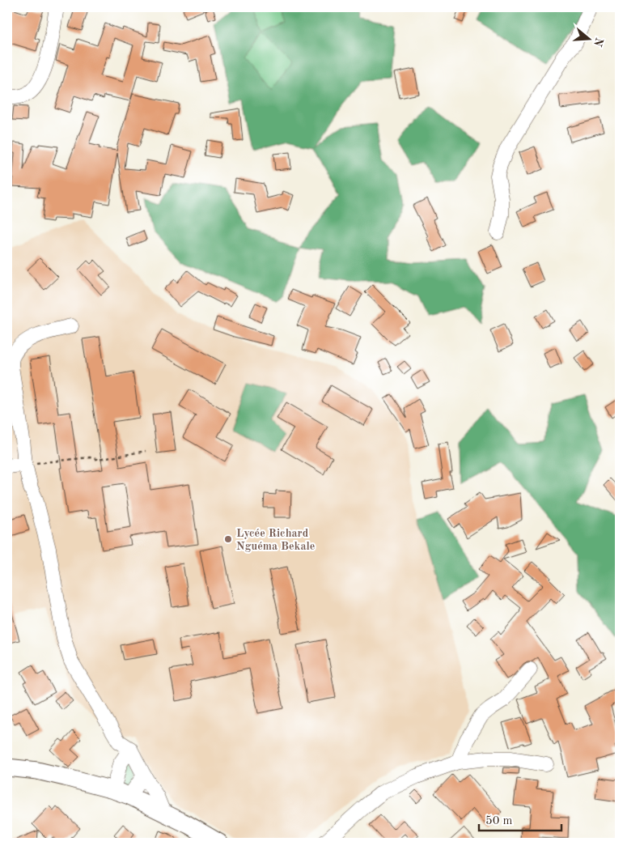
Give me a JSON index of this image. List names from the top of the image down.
{
  "places": ["Lycée Richard Nguéma Bekale"],
  "scale_bar": "50 m",
  "north": "right"
}
